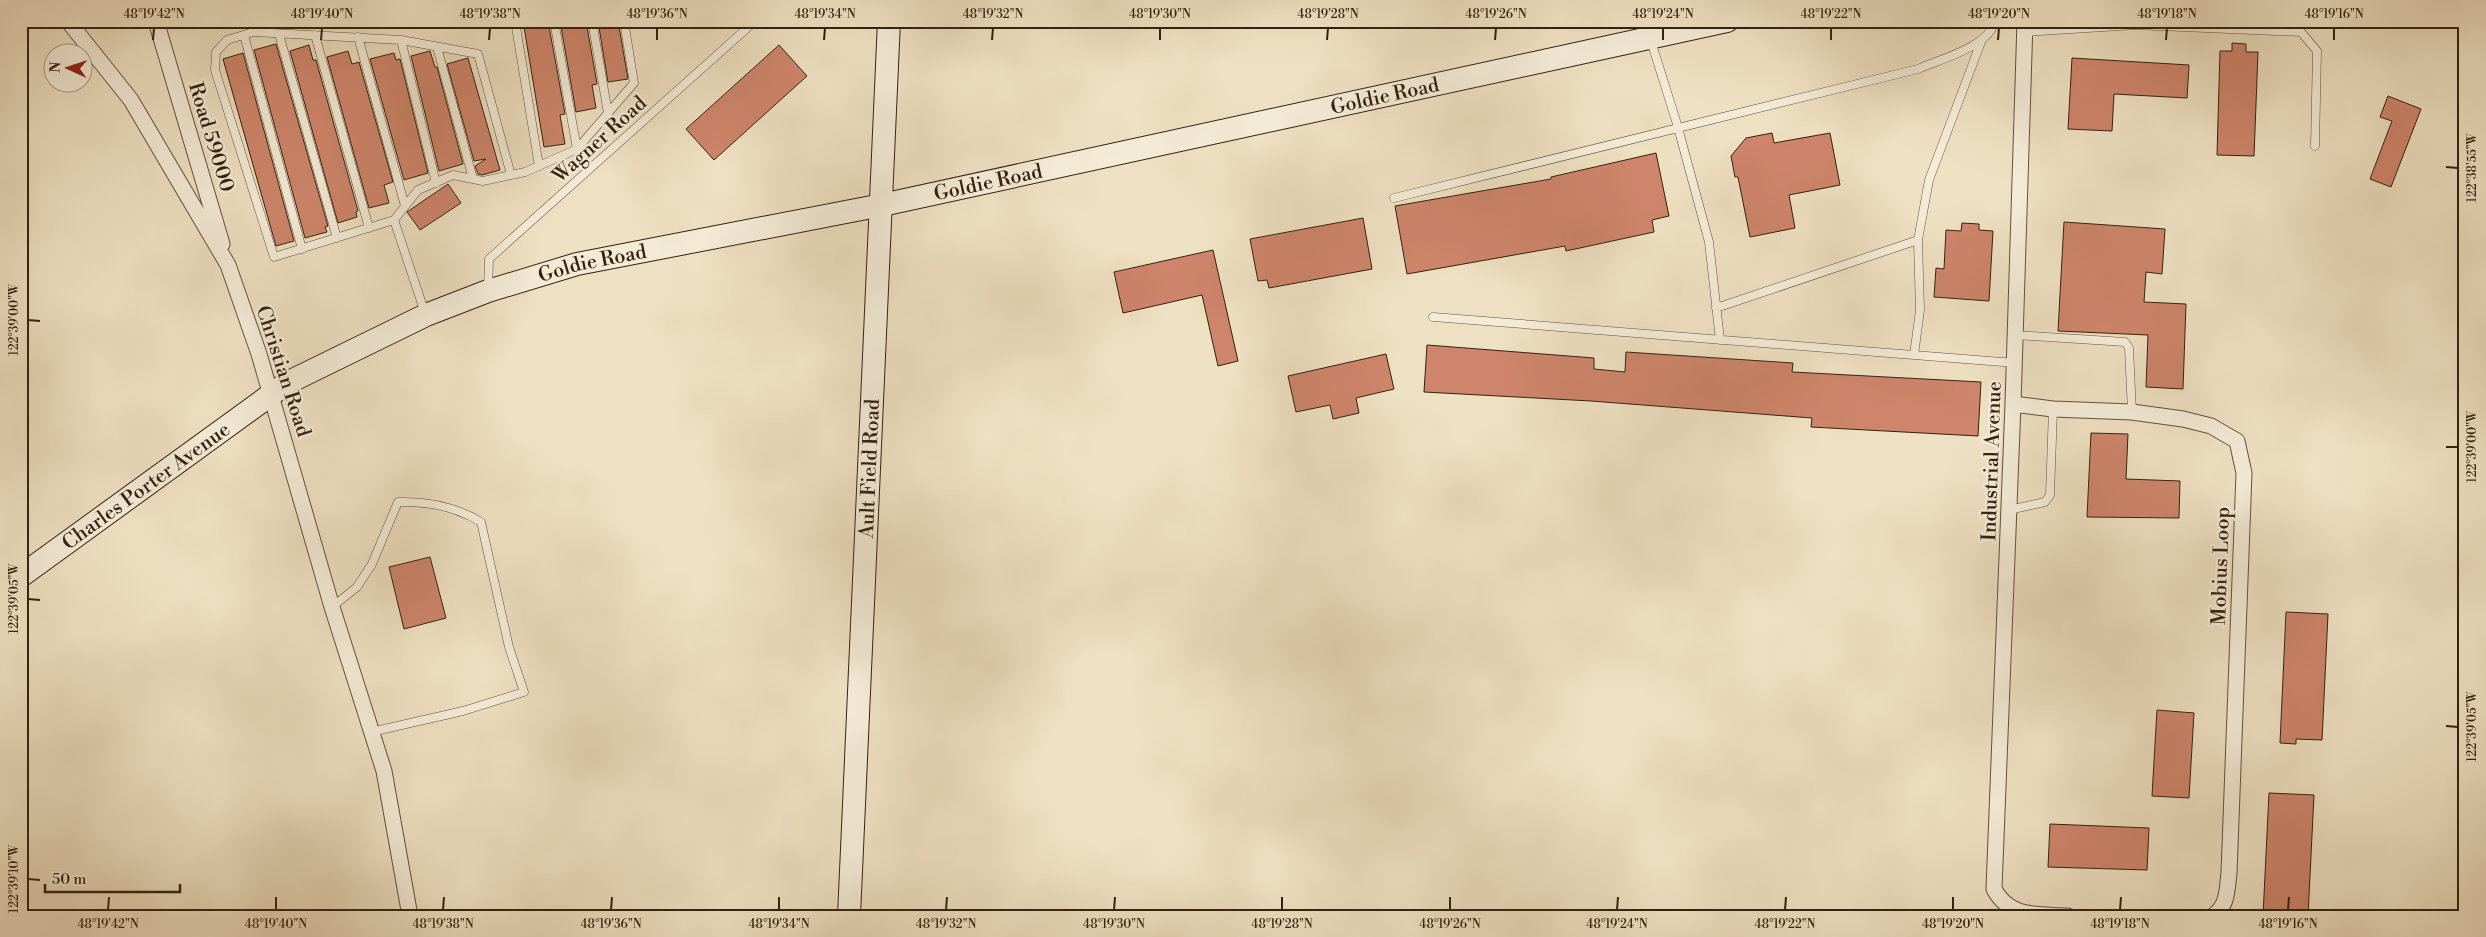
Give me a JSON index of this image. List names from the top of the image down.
{
  "streets": {
    "street": [
      "Goldie Road",
      "Road 59000",
      "Christian Road",
      "Industrial Avenue",
      "Ault Field Road",
      "Charles Porter Avenue",
      "Mobius Loop"
    ],
    "lane": ["Wagner Road"]
  },
  "crossings": [
    ["Goldie Road", "Wagner Road"],
    ["Goldie Road", "Christian Road"],
    ["Goldie Road", "Ault Field Road"],
    ["Goldie Road", "Charles Porter Avenue"],
    ["Road 59000", "Christian Road"],
    ["Christian Road", "Charles Porter Avenue"],
    ["Industrial Avenue", "Mobius Loop"]
  ],
  "scale_bar": "50 m",
  "north": "left",
  "coordinates": [
    "48°19'42\"N",
    "48°19'40\"N",
    "48°19'38\"N",
    "48°19'36\"N",
    "48°19'34\"N",
    "48°19'32\"N",
    "48°19'30\"N",
    "48°19'28\"N",
    "48°19'26\"N",
    "48°19'24\"N",
    "48°19'22\"N",
    "48°19'20\"N",
    "48°19'18\"N",
    "48°19'16\"N",
    "122°38'55\"W",
    "122°39'00\"W",
    "122°39'05\"W",
    "122°39'10\"W"
  ]
}
